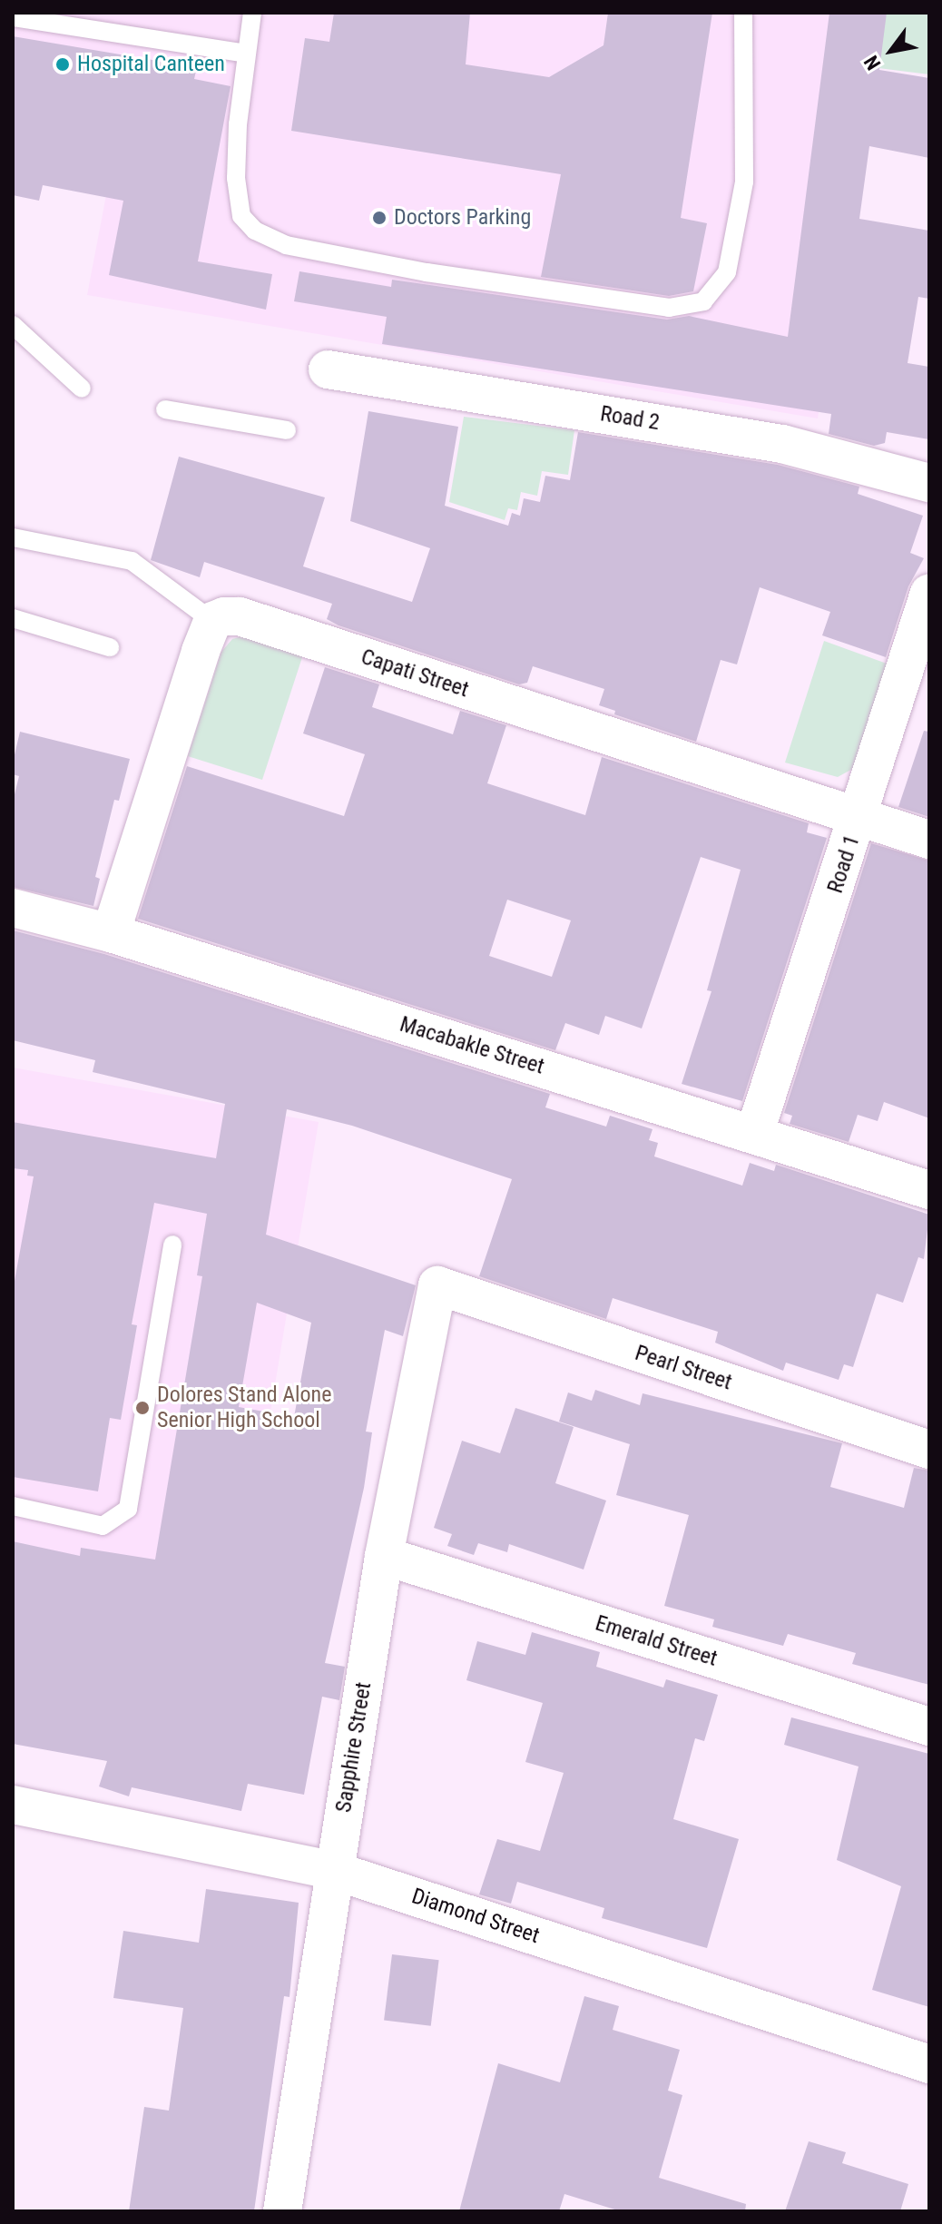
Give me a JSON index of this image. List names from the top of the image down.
{
  "streets": {
    "street": [
      "Road 2",
      "Capati Street",
      "Road 1",
      "Macabakle Street",
      "Pearl Street",
      "Emerald Street",
      "Sapphire Street",
      "Diamond Street"
    ]
  },
  "crossings": [
    ["Capati Street", "Road 1"],
    ["Road 1", "Macabakle Street"],
    ["Pearl Street", "Sapphire Street"],
    ["Emerald Street", "Sapphire Street"],
    ["Sapphire Street", "Diamond Street"]
  ],
  "places": ["Hospital Canteen", "Doctors Parking", "Dolores Stand Alone Senior High School"],
  "north": "bottom left"
}
